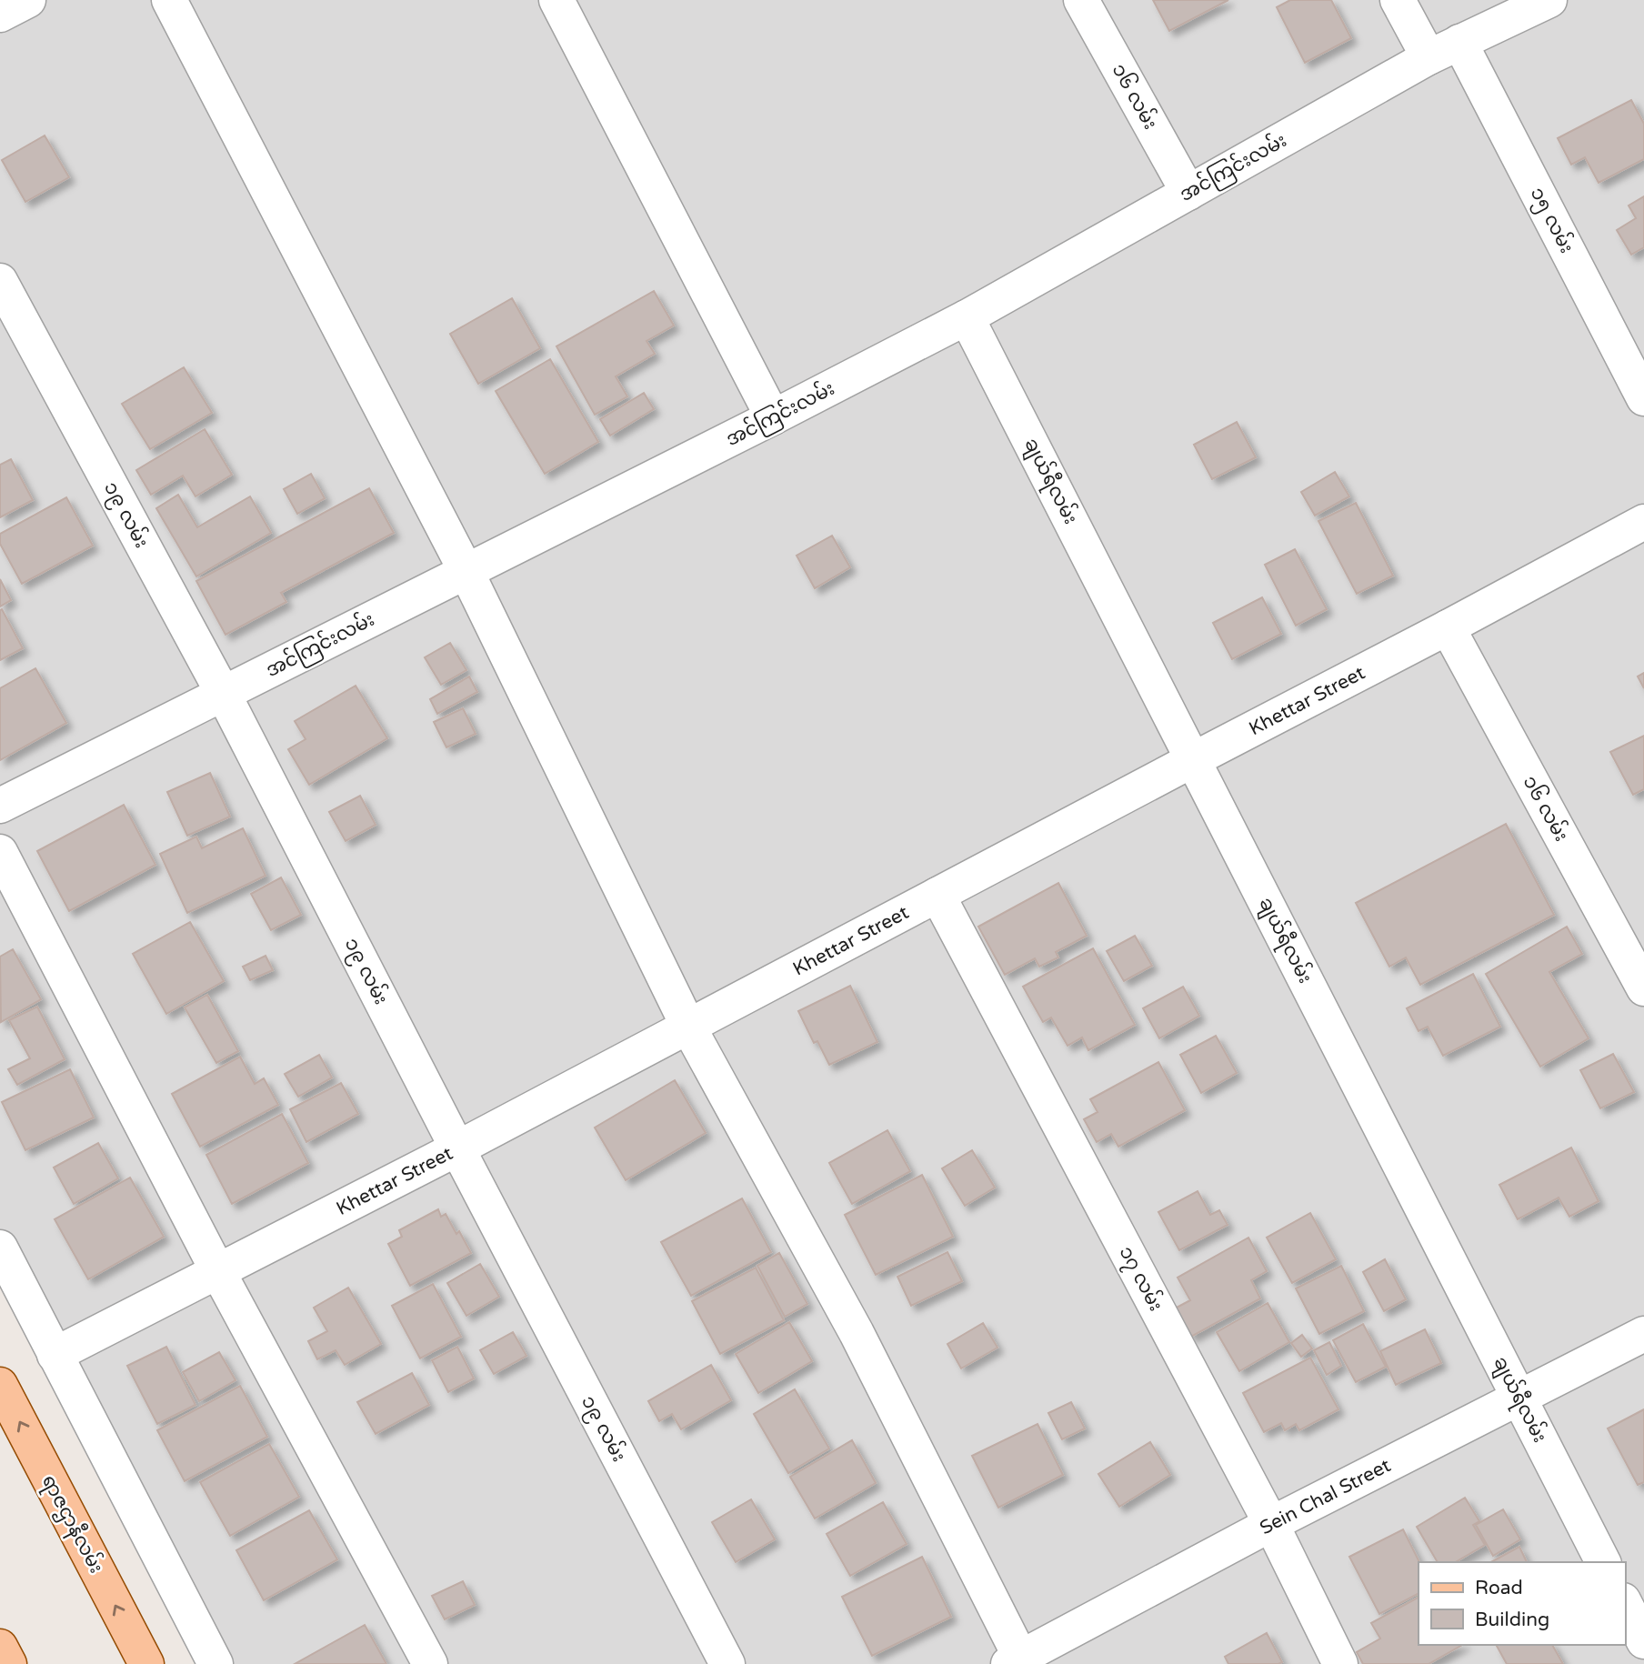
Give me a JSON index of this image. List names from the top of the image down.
{
  "streets": {
    "main road": ["ရာဇဌာနီလမ်း"],
    "street": [
      "၁၆ လမ်း",
      "အင်ကြင်းလမ်း",
      "၁၅ လမ်း",
      "ချယ်ရီလမ်း",
      "၁၉ လမ်း",
      "Khettar Street",
      "၁၇ လမ်း",
      "Sein Chal Street"
    ]
  },
  "crossings": [
    ["၁၆ လမ်း", "အင်ကြင်းလမ်း"],
    ["၁၆ လမ်း", "Khettar Street"],
    ["အင်ကြင်းလမ်း", "၁၅ လမ်း"],
    ["အင်ကြင်းလမ်း", "ချယ်ရီလမ်း"],
    ["အင်ကြင်းလမ်း", "၁၉ လမ်း"],
    ["ချယ်ရီလမ်း", "Khettar Street"],
    ["ချယ်ရီလမ်း", "Sein Chal Street"],
    ["၁၉ လမ်း", "Khettar Street"],
    ["Khettar Street", "၁၇ လမ်း"],
    ["၁၇ လမ်း", "Sein Chal Street"]
  ],
  "one_way": ["ရာဇဌာနီလမ်း"],
  "legend": ["Road", "Building"]
}
